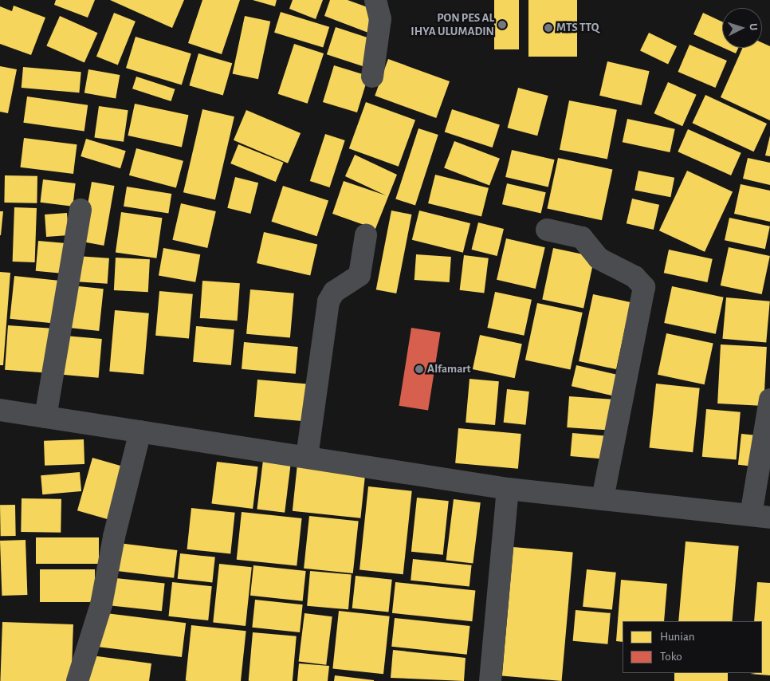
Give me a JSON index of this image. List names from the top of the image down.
{
  "places": ["PON PES AL IHYA ULUMADIN", "MTS TTQ", "Alfamart"],
  "legend": ["Hunian", "Toko"],
  "north": "right"
}
